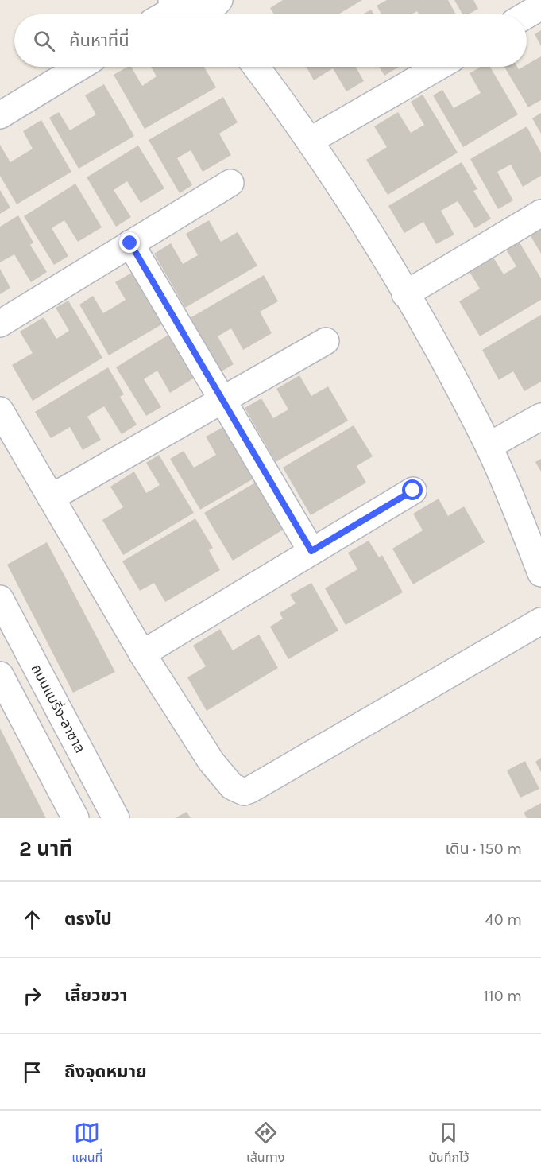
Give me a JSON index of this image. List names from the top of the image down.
{
  "streets": {
    "street": ["ถนนแบริ่ง-ลาซาล"]
  },
  "page": {
    "search": "ค้นหาที่นี่",
    "heading": ["2 นาที", "เดิน · 150 m"],
    "list": [
      ["ตรงไป", "40 m"],
      ["เลี้ยวขวา", "110 m"],
      "ถึงจุดหมาย"
    ],
    "nav": ["แผนที่", "เส้นทาง", "บันทึกไว้"]
  }
}
